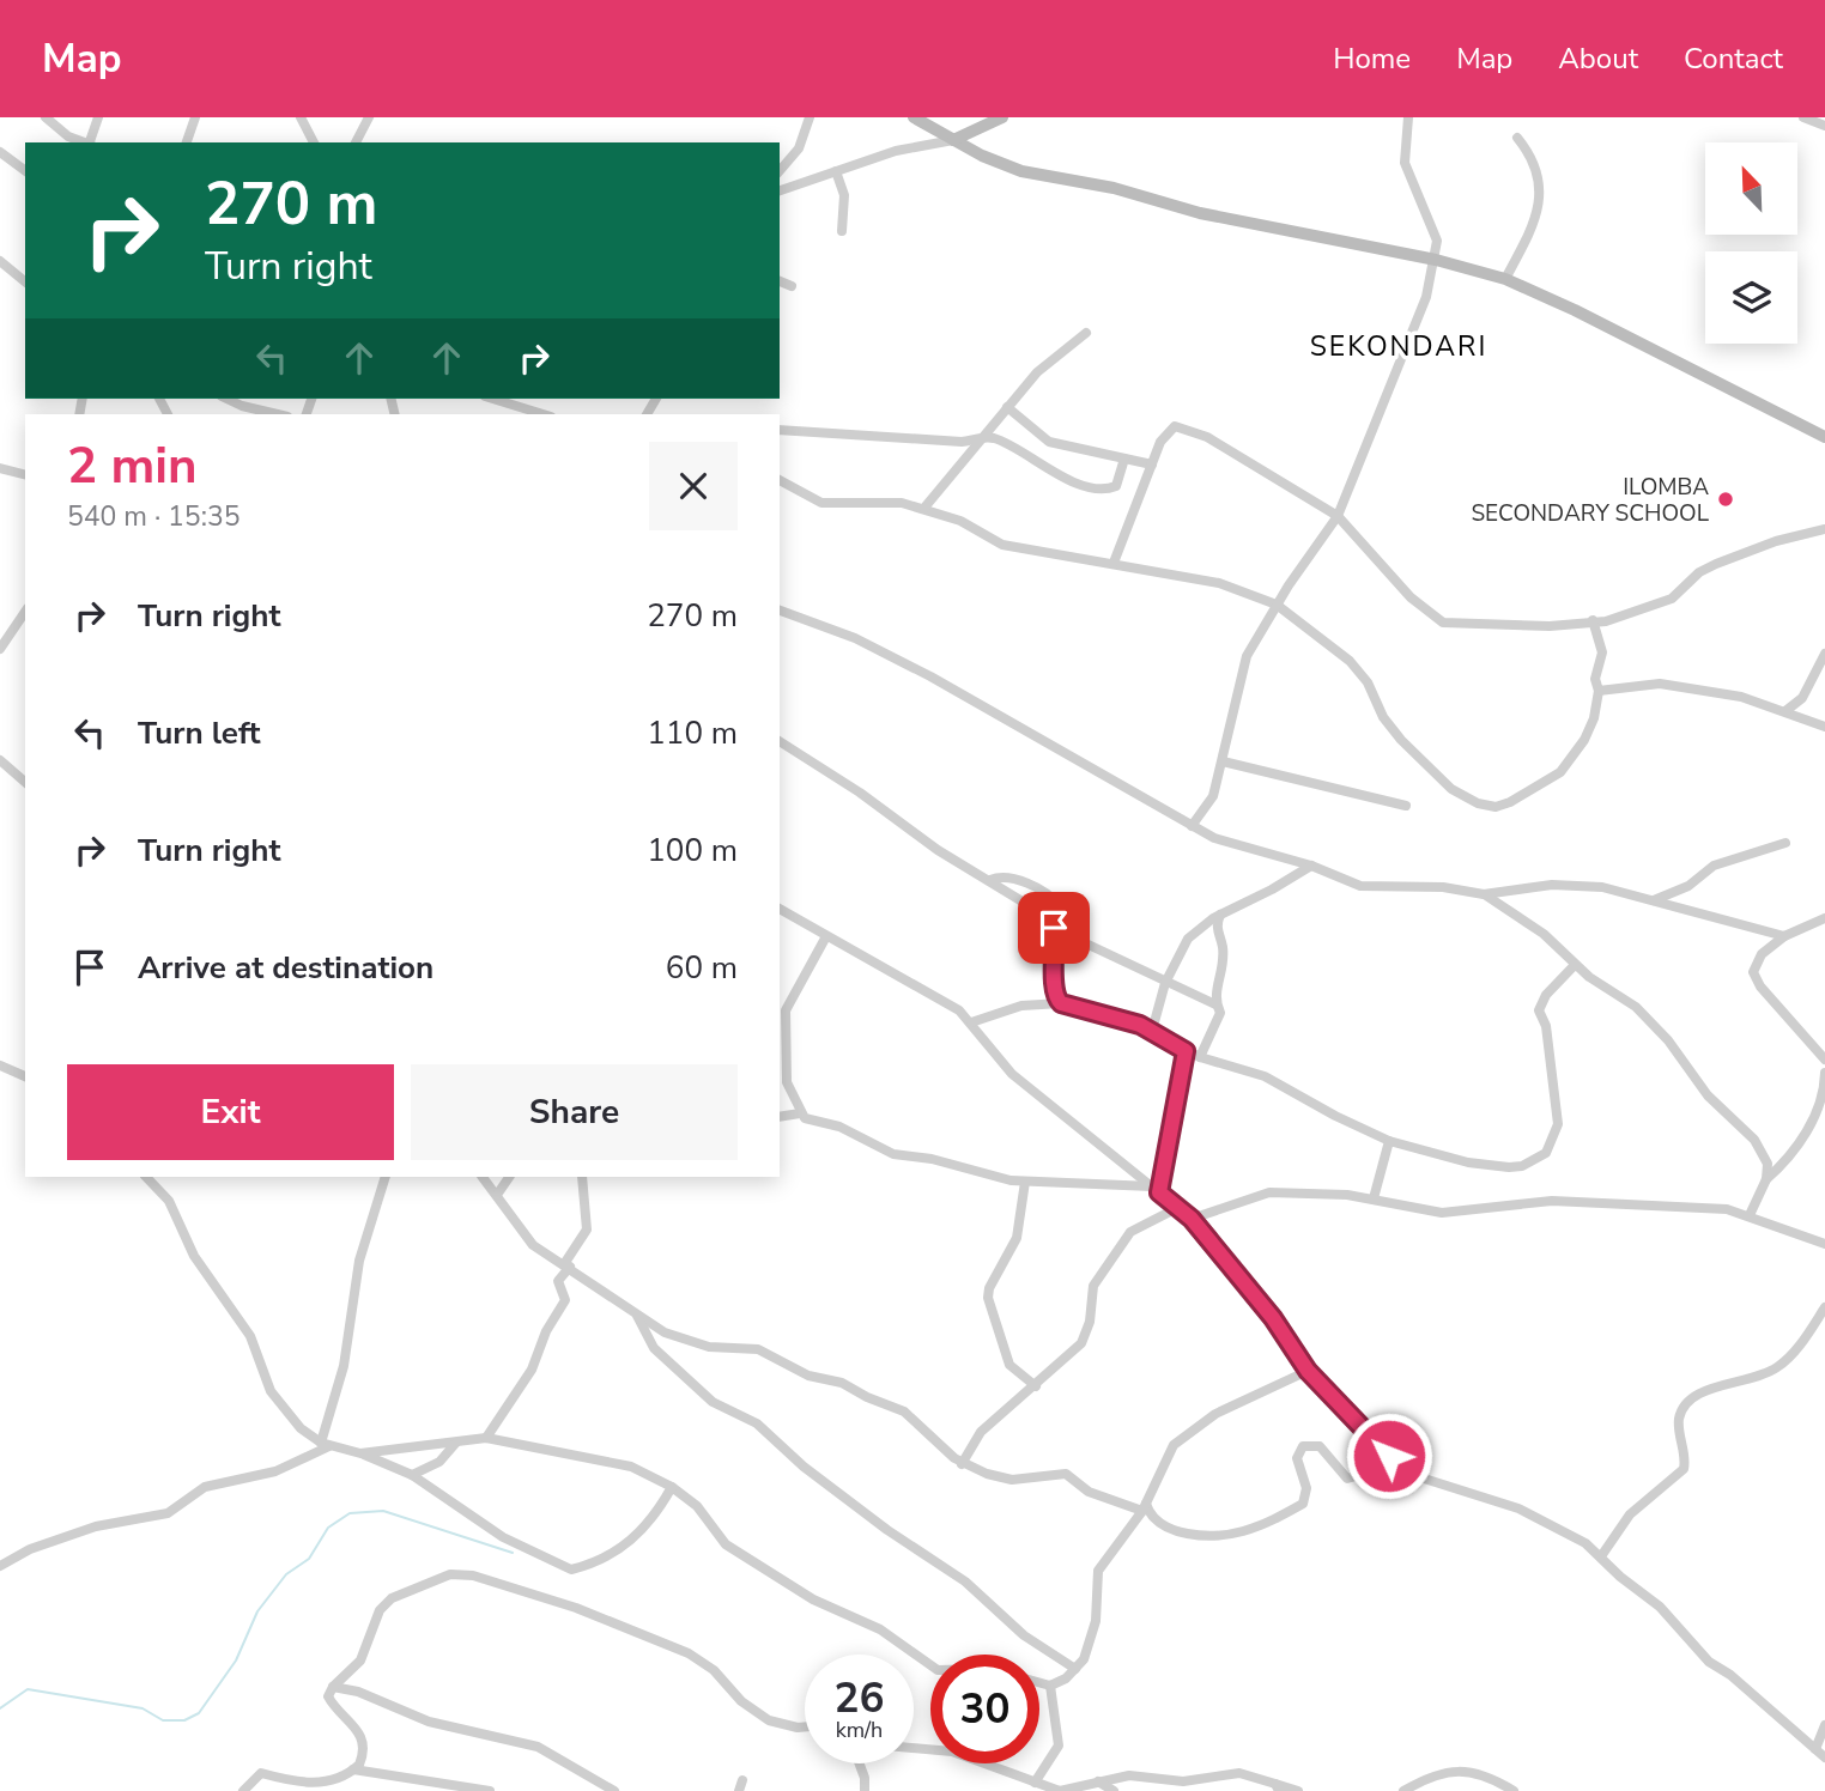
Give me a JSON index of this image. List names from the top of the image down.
{
  "districts": ["SEKONDARI"],
  "places": ["ILOMBA SECONDARY SCHOOL"],
  "north": "top left",
  "page": {
    "header": "Map",
    "nav": [
      "Home",
      "Map",
      "About",
      "Contact"
    ],
    "turn": ["270 m", "Turn right"],
    "heading": ["2 min", "540 m · 15:35"],
    "list": [
      {
        "name": "Turn right",
        "value": "270 m"
      },
      {
        "name": "Turn left",
        "value": "110 m"
      },
      {
        "name": "Turn right",
        "value": "100 m"
      },
      {
        "name": "Arrive at destination",
        "value": "60 m"
      }
    ],
    "buttons": ["Exit", "Share"],
    "speed": "26 km/h",
    "limit": "30"
  }
}
